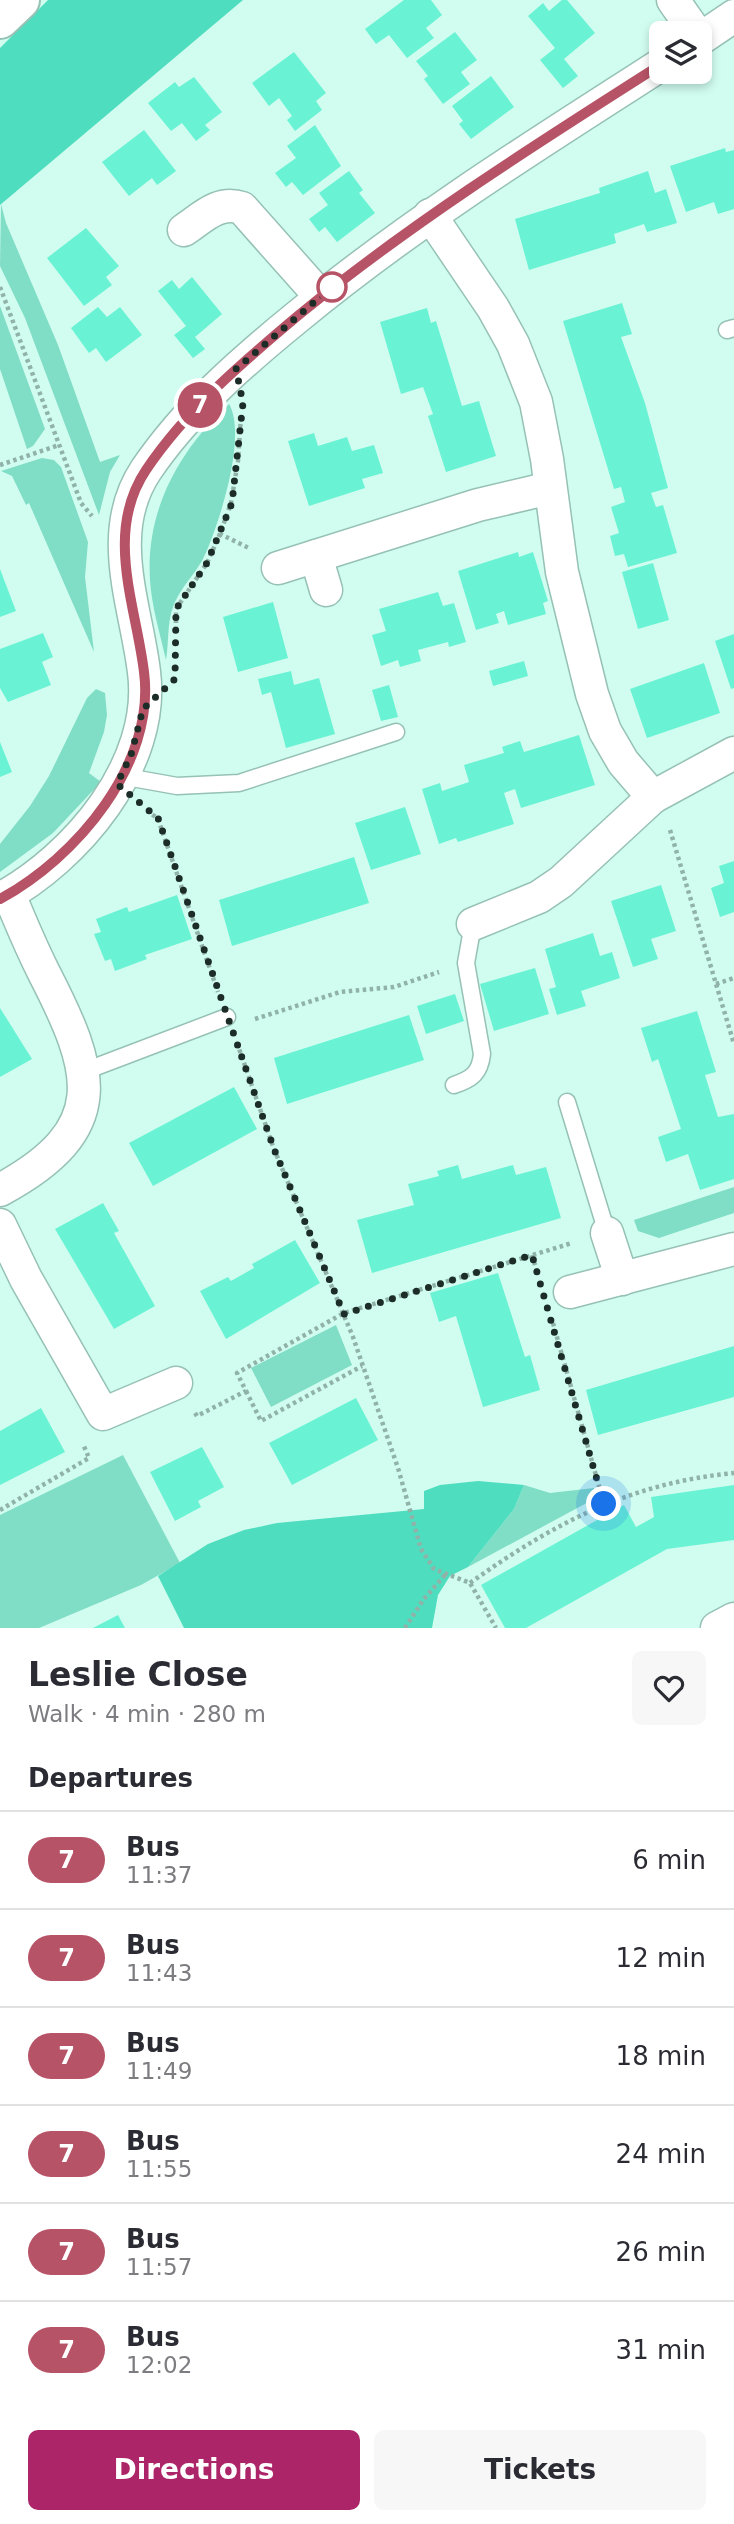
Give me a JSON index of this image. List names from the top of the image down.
{
  "lines": ["bus line 7"],
  "page": {
    "on_map": "7",
    "heading": [
      ["Leslie Close", "Walk · 4 min · 280 m"],
      "Departures"
    ],
    "list": [
      {
        "mark": "7",
        "name": "Bus",
        "note": "11:37",
        "value": "6 min"
      },
      {
        "mark": "7",
        "name": "Bus",
        "note": "11:43",
        "value": "12 min"
      },
      {
        "mark": "7",
        "name": "Bus",
        "note": "11:49",
        "value": "18 min"
      },
      {
        "mark": "7",
        "name": "Bus",
        "note": "11:55",
        "value": "24 min"
      },
      {
        "mark": "7",
        "name": "Bus",
        "note": "11:57",
        "value": "26 min"
      },
      {
        "mark": "7",
        "name": "Bus",
        "note": "12:02",
        "value": "31 min"
      }
    ],
    "buttons": ["Directions", "Tickets"]
  }
}
